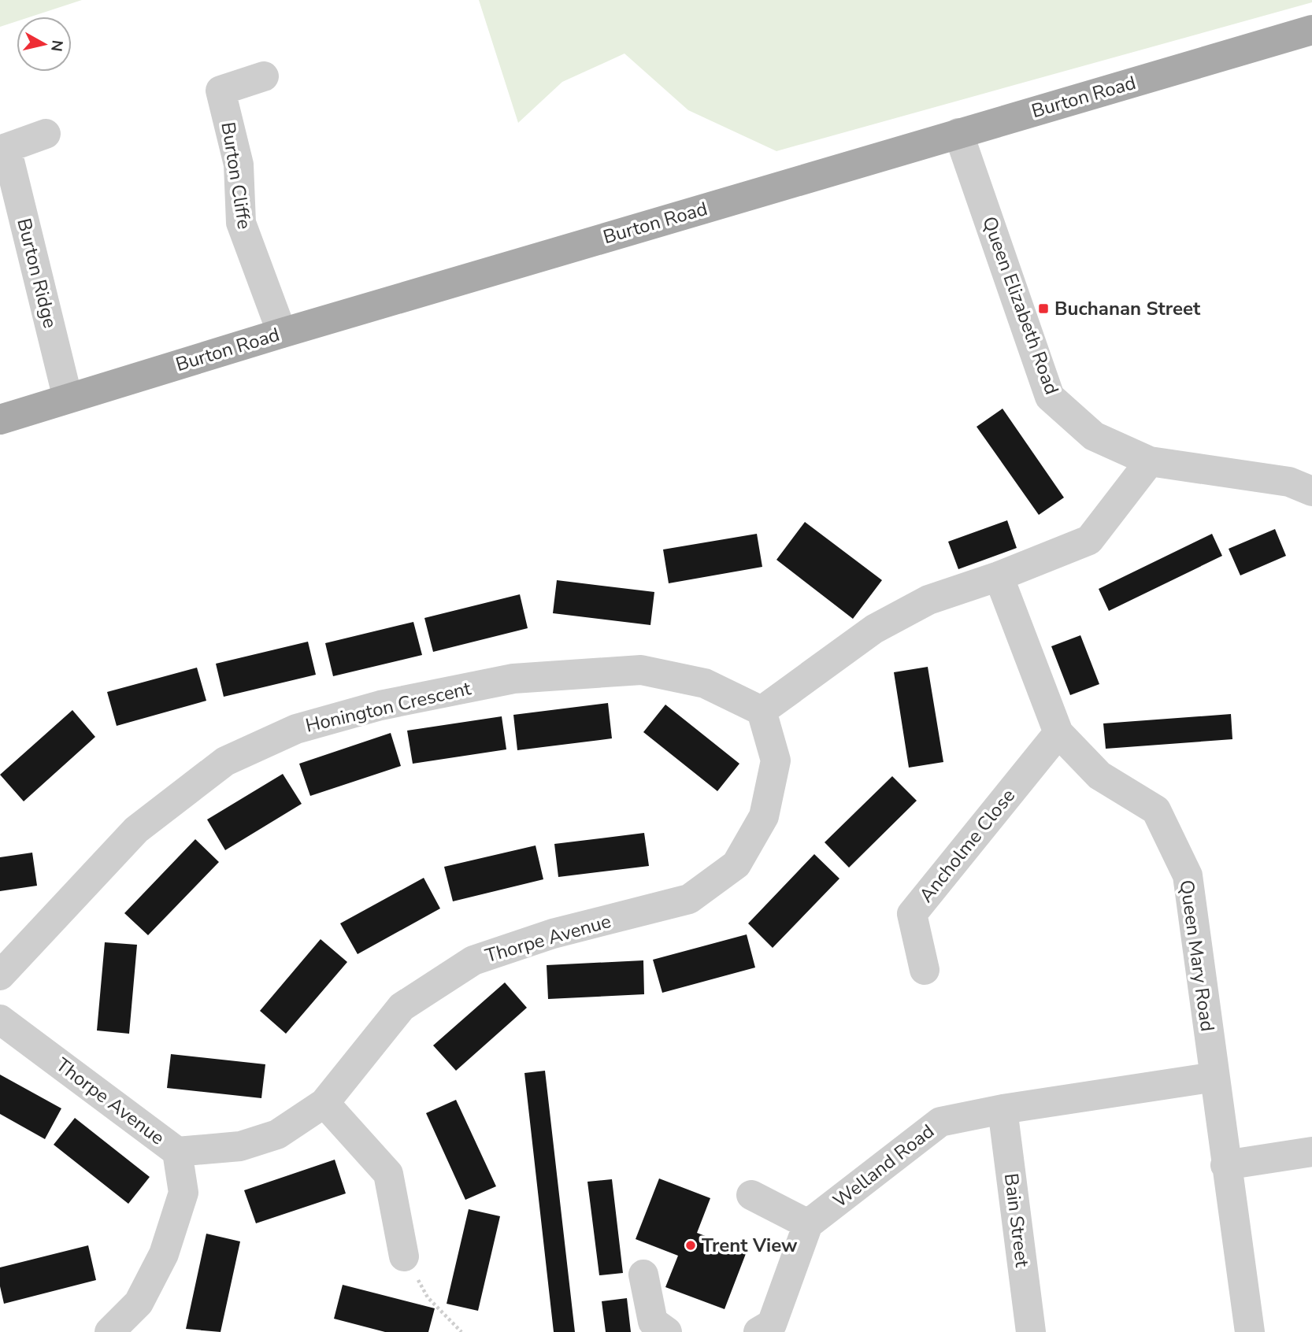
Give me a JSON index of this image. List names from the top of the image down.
{
  "streets": {
    "main road": ["Burton Road"],
    "street": [
      "Burton Cliffe",
      "Burton Ridge",
      "Queen Elizabeth Road",
      "Honington Crescent",
      "Ancholme Close",
      "Thorpe Avenue",
      "Queen Mary Road",
      "Welland Road",
      "Bain Street"
    ]
  },
  "crossings": [
    ["Burton Road", "Burton Cliffe"],
    ["Burton Road", "Burton Ridge"],
    ["Burton Road", "Queen Elizabeth Road"],
    ["Honington Crescent", "Thorpe Avenue"],
    ["Ancholme Close", "Queen Mary Road"],
    ["Queen Mary Road", "Welland Road"],
    ["Welland Road", "Bain Street"]
  ],
  "places": {
    "transit": ["Buchanan Street"],
    "other": ["Trent View"]
  },
  "north": "right"
}
